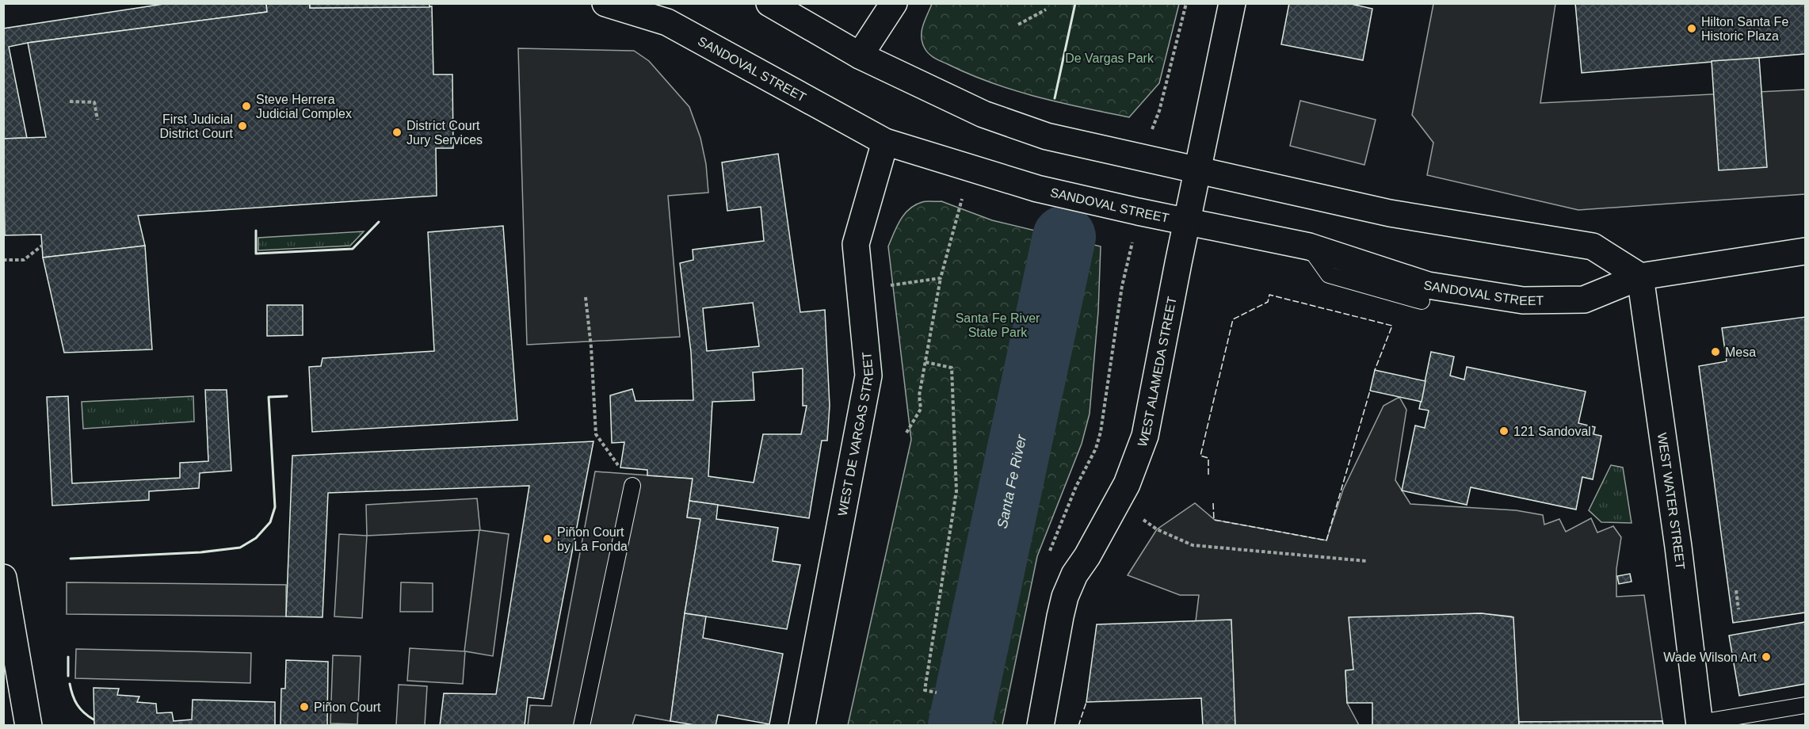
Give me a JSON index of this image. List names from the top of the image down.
{
  "streets": {
    "street": [
      "SANDOVAL STREET",
      "WEST ALAMEDA STREET",
      "WEST DE VARGAS STREET",
      "WEST WATER STREET"
    ]
  },
  "crossings": [
    ["SANDOVAL STREET", "WEST ALAMEDA STREET"],
    ["SANDOVAL STREET", "WEST DE VARGAS STREET"],
    ["SANDOVAL STREET", "WEST WATER STREET"]
  ],
  "water": ["Santa Fe River"],
  "parks": ["De Vargas Park", "Santa Fe River State Park"],
  "places": [
    "Hilton Santa Fe Historic Plaza",
    "Steve Herrera Judicial Complex",
    "First Judicial District Court",
    "District Court Jury Services",
    "Mesa",
    "121 Sandoval",
    "Piñon Court by La Fonda",
    "Wade Wilson Art",
    "Piñon Court"
  ]
}
